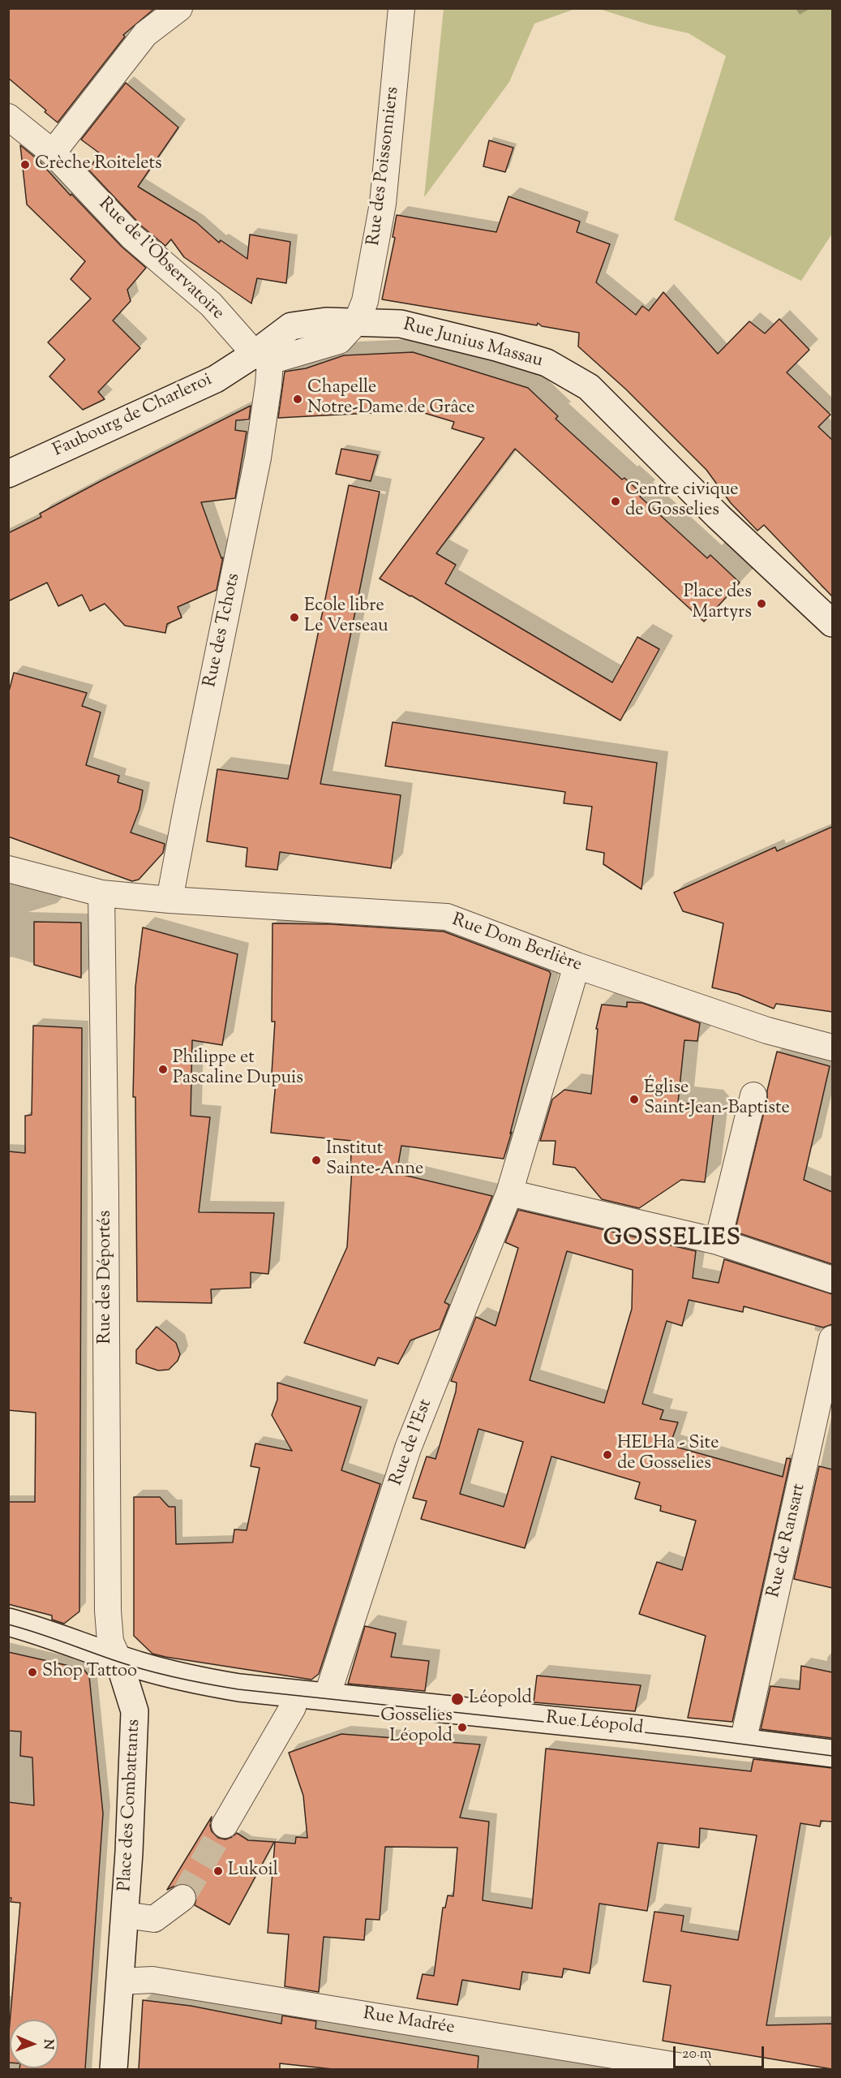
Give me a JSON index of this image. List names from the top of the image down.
{
  "streets": {
    "main road": [
      "Rue Junius Massau",
      "Faubourg de Charleroi",
      "Rue Léopold",
      "Place des Combattants"
    ],
    "street": [
      "Rue des Poissonniers",
      "Rue de l'Observatoire",
      "Rue des Tchots",
      "Rue Dom Berlière",
      "Rue des Déportés",
      "Rue de l'Est",
      "Rue de Ransart",
      "Rue Madrée"
    ]
  },
  "crossings": [
    ["Rue des Poissonniers", "Rue Junius Massau"],
    ["Rue de l'Observatoire", "Rue Junius Massau"],
    ["Rue de l'Observatoire", "Faubourg de Charleroi"],
    ["Rue de l'Observatoire", "Rue des Tchots"],
    ["Rue Junius Massau", "Faubourg de Charleroi"],
    ["Rue Junius Massau", "Rue des Tchots"],
    ["Faubourg de Charleroi", "Rue des Tchots"],
    ["Rue des Tchots", "Rue Dom Berlière"],
    ["Rue Dom Berlière", "Rue des Déportés"],
    ["Rue Dom Berlière", "Rue de l'Est"],
    ["Rue des Déportés", "Place des Combattants"],
    ["Rue de l'Est", "Rue Léopold"],
    ["Rue de Ransart", "Rue Léopold"],
    ["Place des Combattants", "Rue Madrée"]
  ],
  "districts": ["GOSSELIES"],
  "places": [
    "Crèche Roitelets",
    "Chapelle Notre-Dame de Grâce",
    "Centre civique de Gosselies",
    "Place des Martyrs",
    "Ecole libre Le Verseau",
    "Philippe et Pascaline Dupuis",
    "Église Saint-Jean-Baptiste",
    "Institut Sainte-Anne",
    "HELHa - Site de Gosselies",
    "Shop Tattoo",
    "Léopold",
    "Gosselies Léopold",
    "Lukoil"
  ],
  "scale_bar": "20 m",
  "north": "right"
}
